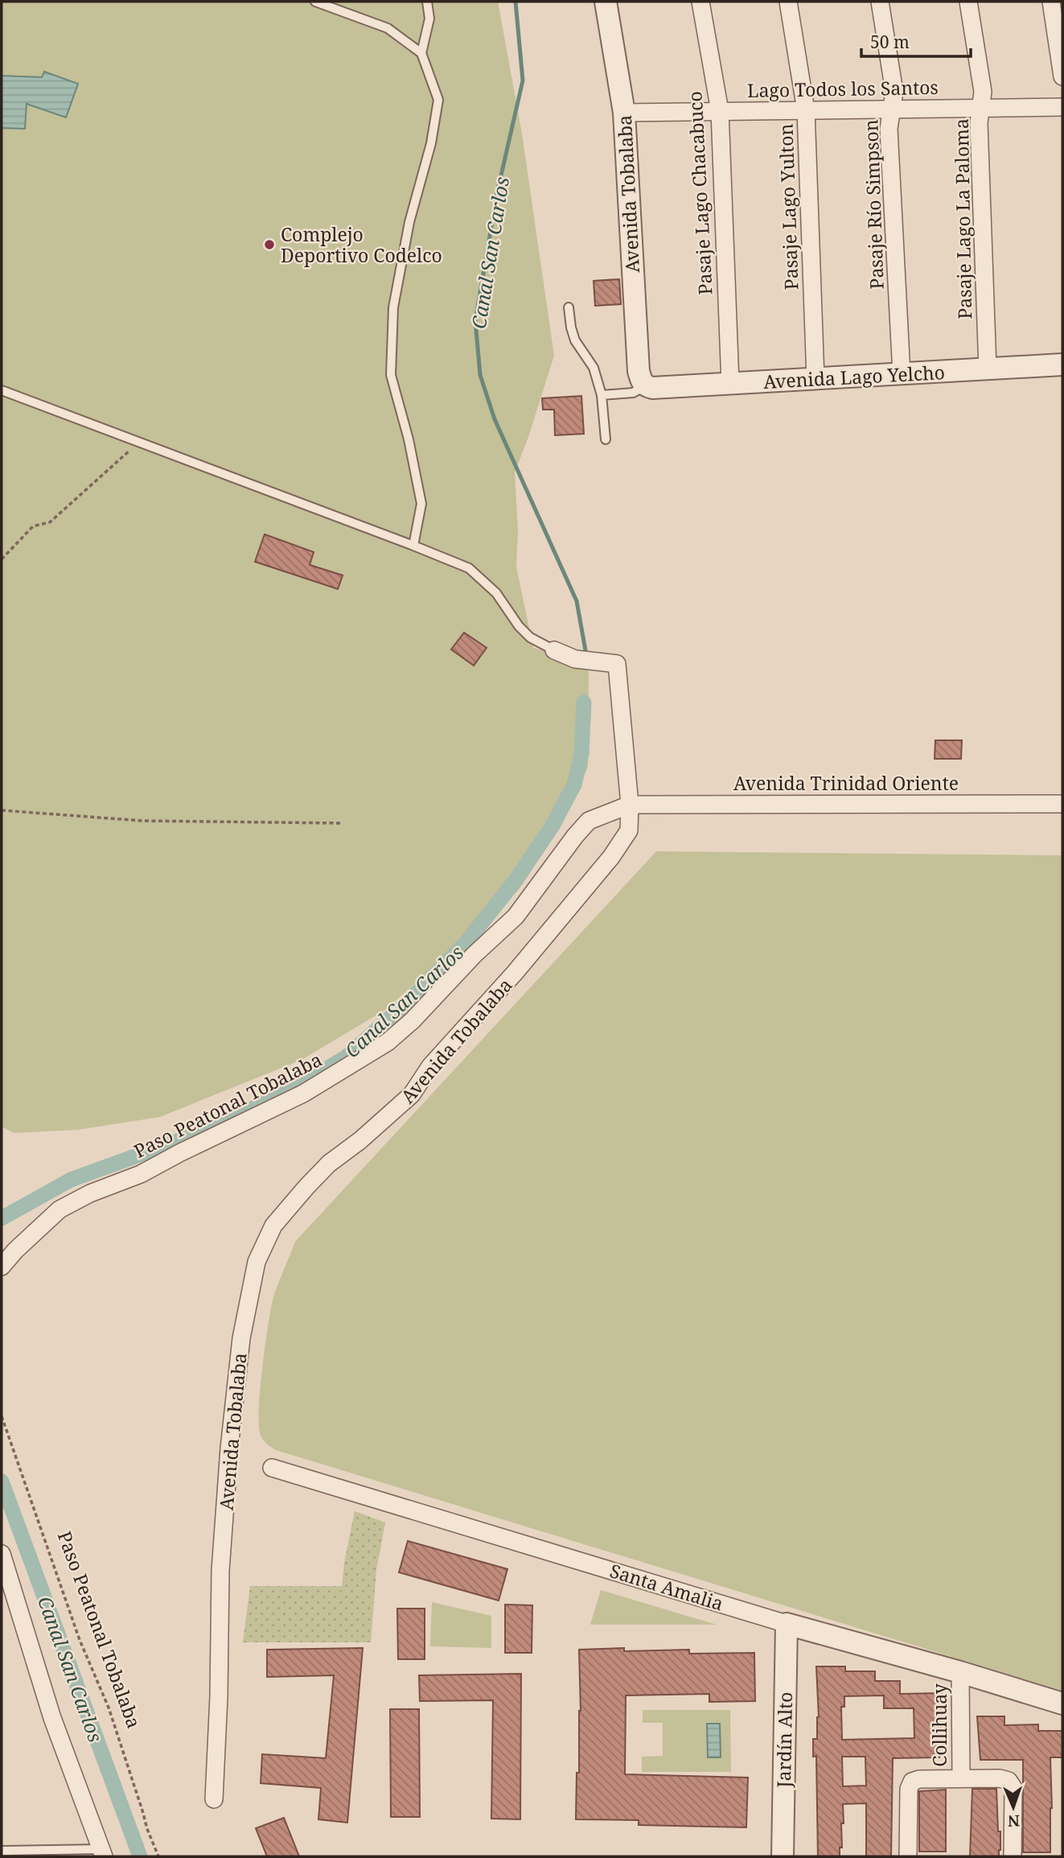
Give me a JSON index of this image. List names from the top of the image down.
{
  "streets": {
    "street": [
      "Lago Todos los Santos",
      "Pasaje Lago Chacabuco",
      "Avenida Tobalaba",
      "Pasaje Río Simpson",
      "Pasaje Lago Yulton",
      "Pasaje Lago La Paloma",
      "Avenida Lago Yelcho",
      "Avenida Trinidad Oriente",
      "Paso Peatonal Tobalaba",
      "Santa Amalia",
      "Collihuay",
      "Jardín Alto"
    ]
  },
  "crossings": [
    ["Lago Todos los Santos", "Pasaje Lago Chacabuco"],
    ["Lago Todos los Santos", "Avenida Tobalaba"],
    ["Lago Todos los Santos", "Pasaje Río Simpson"],
    ["Lago Todos los Santos", "Pasaje Lago Yulton"],
    ["Lago Todos los Santos", "Pasaje Lago La Paloma"],
    ["Pasaje Lago Chacabuco", "Avenida Lago Yelcho"],
    ["Avenida Tobalaba", "Avenida Lago Yelcho"],
    ["Avenida Tobalaba", "Avenida Trinidad Oriente"],
    ["Avenida Tobalaba", "Paso Peatonal Tobalaba"],
    ["Pasaje Río Simpson", "Avenida Lago Yelcho"],
    ["Pasaje Lago Yulton", "Avenida Lago Yelcho"],
    ["Pasaje Lago La Paloma", "Avenida Lago Yelcho"],
    ["Avenida Trinidad Oriente", "Paso Peatonal Tobalaba"],
    ["Santa Amalia", "Collihuay"],
    ["Santa Amalia", "Jardín Alto"]
  ],
  "water": ["Canal San Carlos"],
  "places": ["Complejo Deportivo Codelco"],
  "scale_bar": "50 m",
  "north": "bottom"
}
